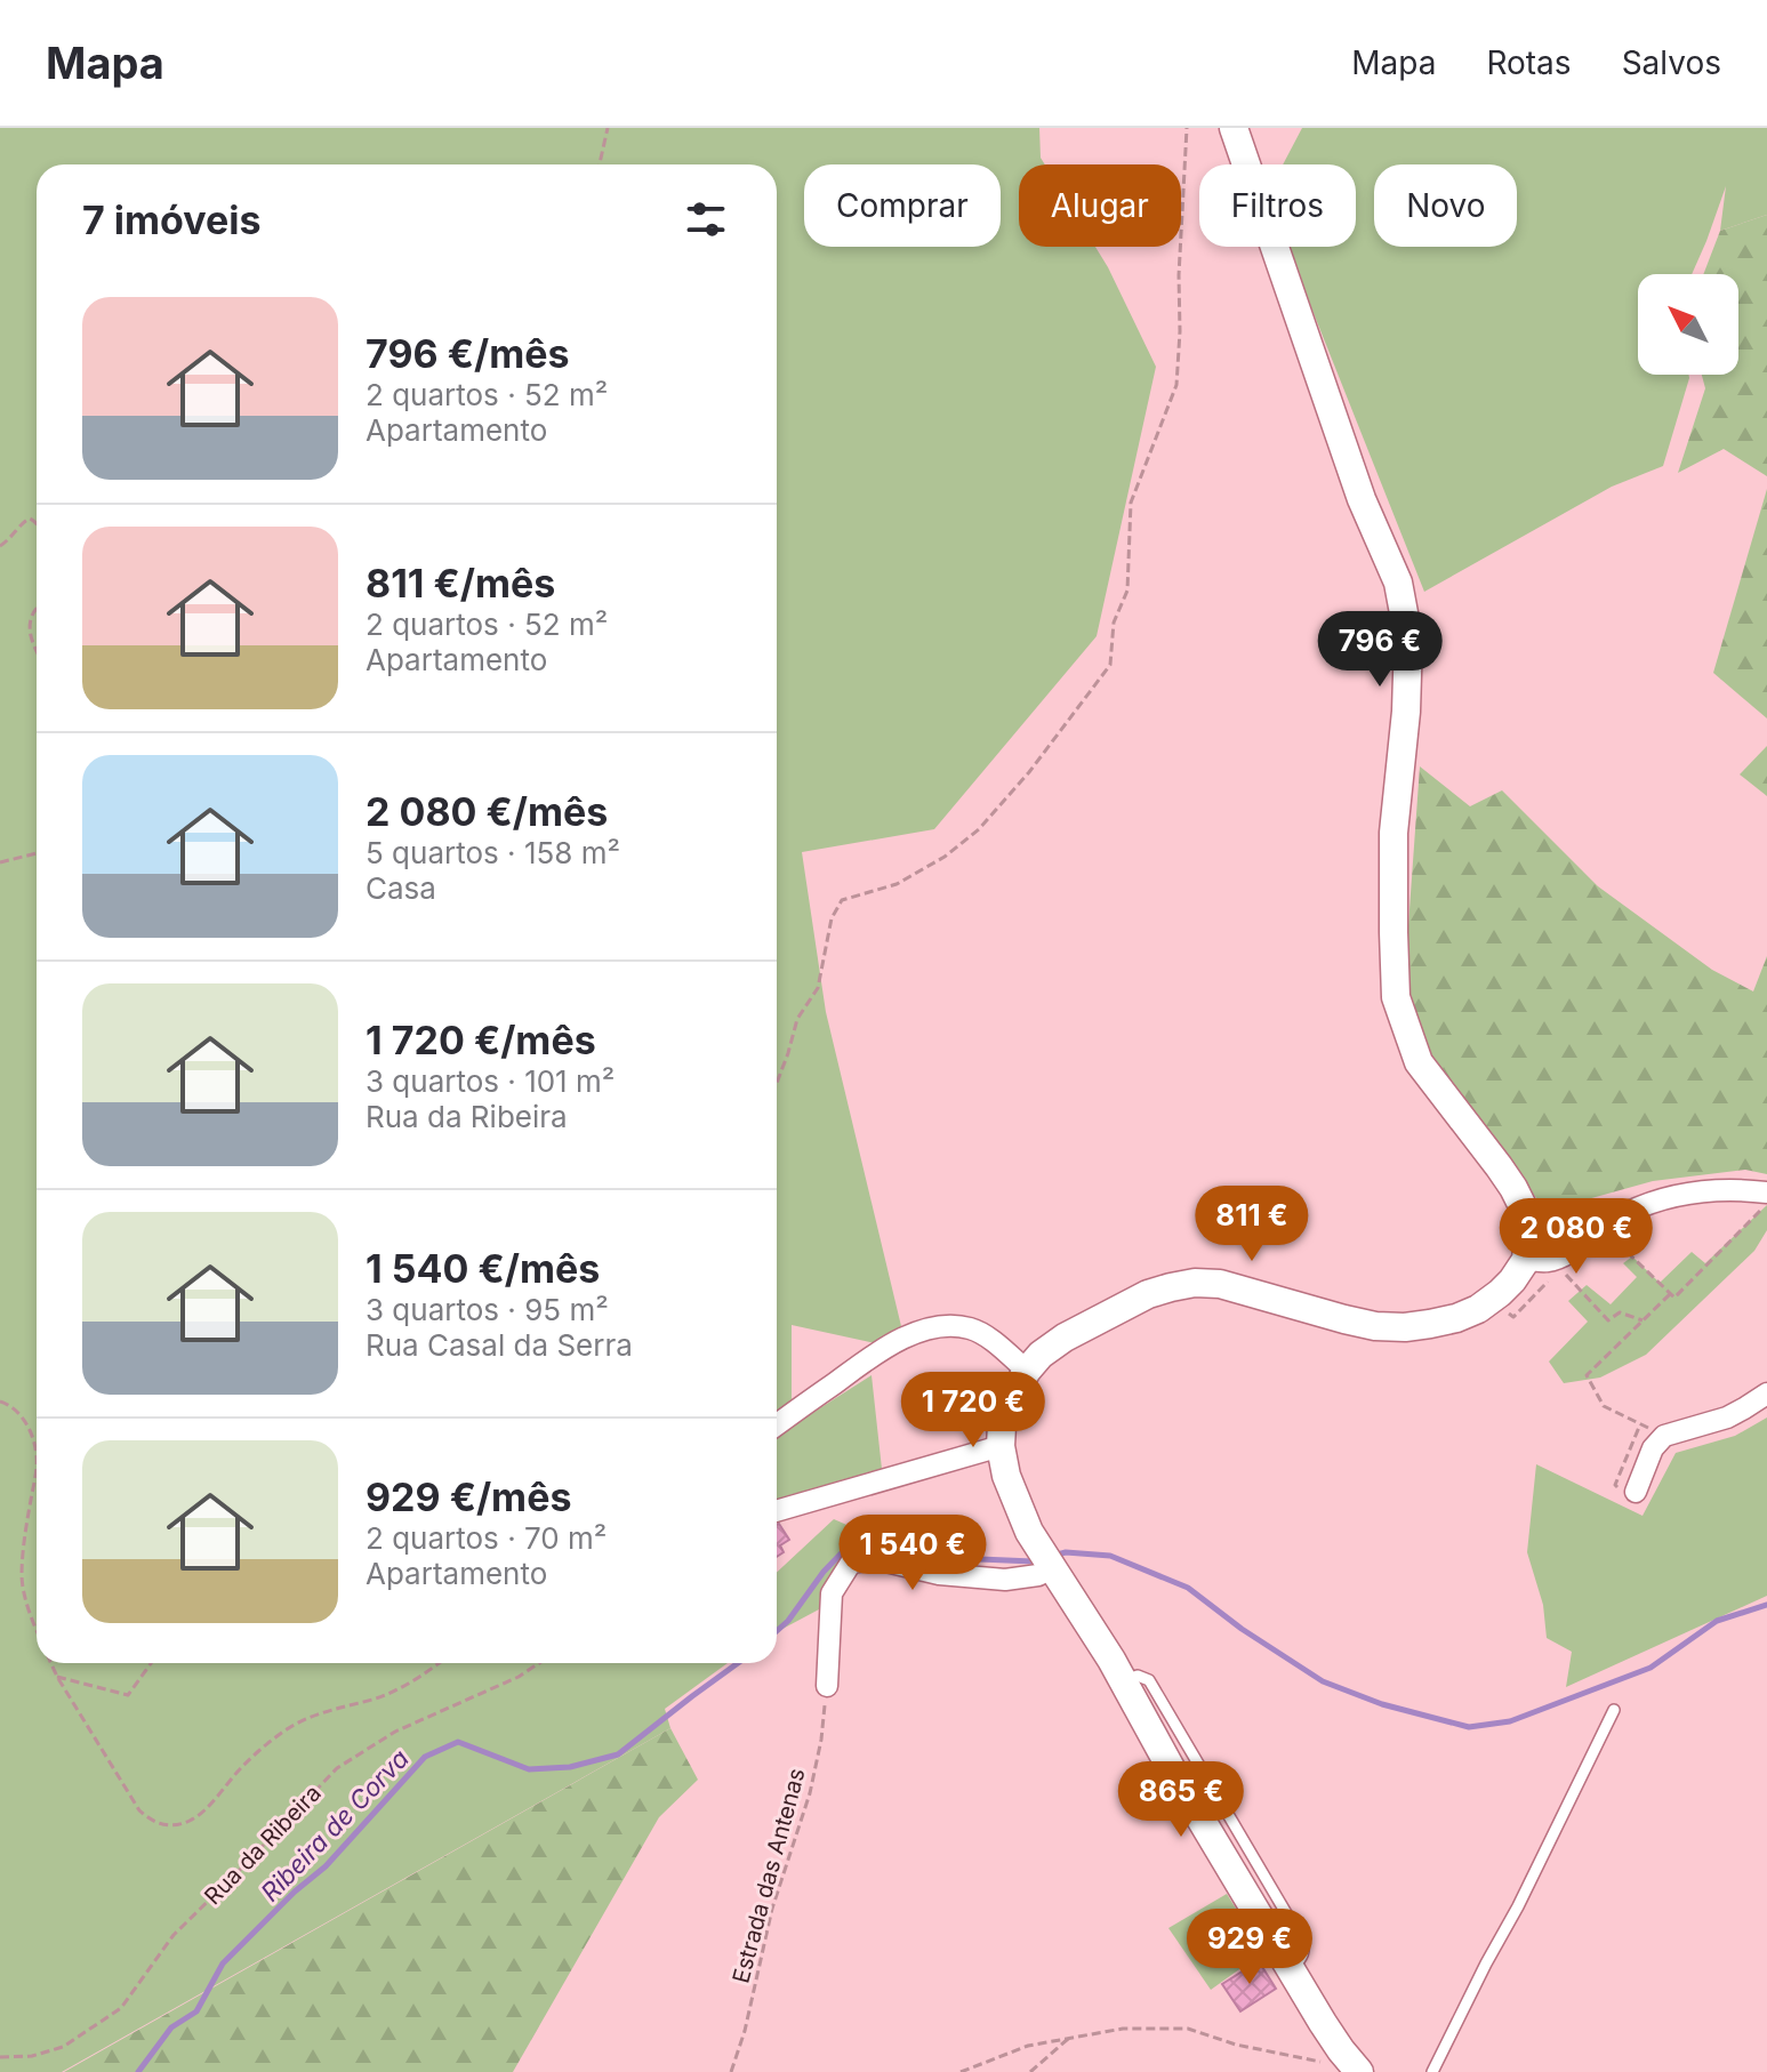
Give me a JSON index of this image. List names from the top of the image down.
{
  "streets": {
    "path": ["Rua da Ribeira", "Estrada das Antenas"]
  },
  "water": ["Ribeira de Corva"],
  "north": "top left",
  "page": {
    "header": "Mapa",
    "nav": ["Mapa", "Rotas", "Salvos"],
    "chip": [
      "Comprar",
      "Alugar",
      "Filtros",
      "Novo"
    ],
    "heading": "7 imóveis",
    "list": [
      {
        "name": "796 €/mês",
        "note": "2 quartos · 52 m² · Apartamento"
      },
      {
        "name": "811 €/mês",
        "note": "2 quartos · 52 m² · Apartamento"
      },
      {
        "name": "2 080 €/mês",
        "note": "5 quartos · 158 m² · Casa"
      },
      {
        "name": "1 720 €/mês",
        "note": "3 quartos · 101 m² · Rua da Ribeira"
      },
      {
        "name": "1 540 €/mês",
        "note": "3 quartos · 95 m² · Rua Casal da Serra"
      },
      {
        "name": "929 €/mês",
        "note": "2 quartos · 70 m² · Apartamento"
      }
    ],
    "price": [
      "796 €",
      "811 €",
      "2 080 €",
      "1 720 €",
      "1 540 €",
      "865 €",
      "929 €"
    ]
  }
}
